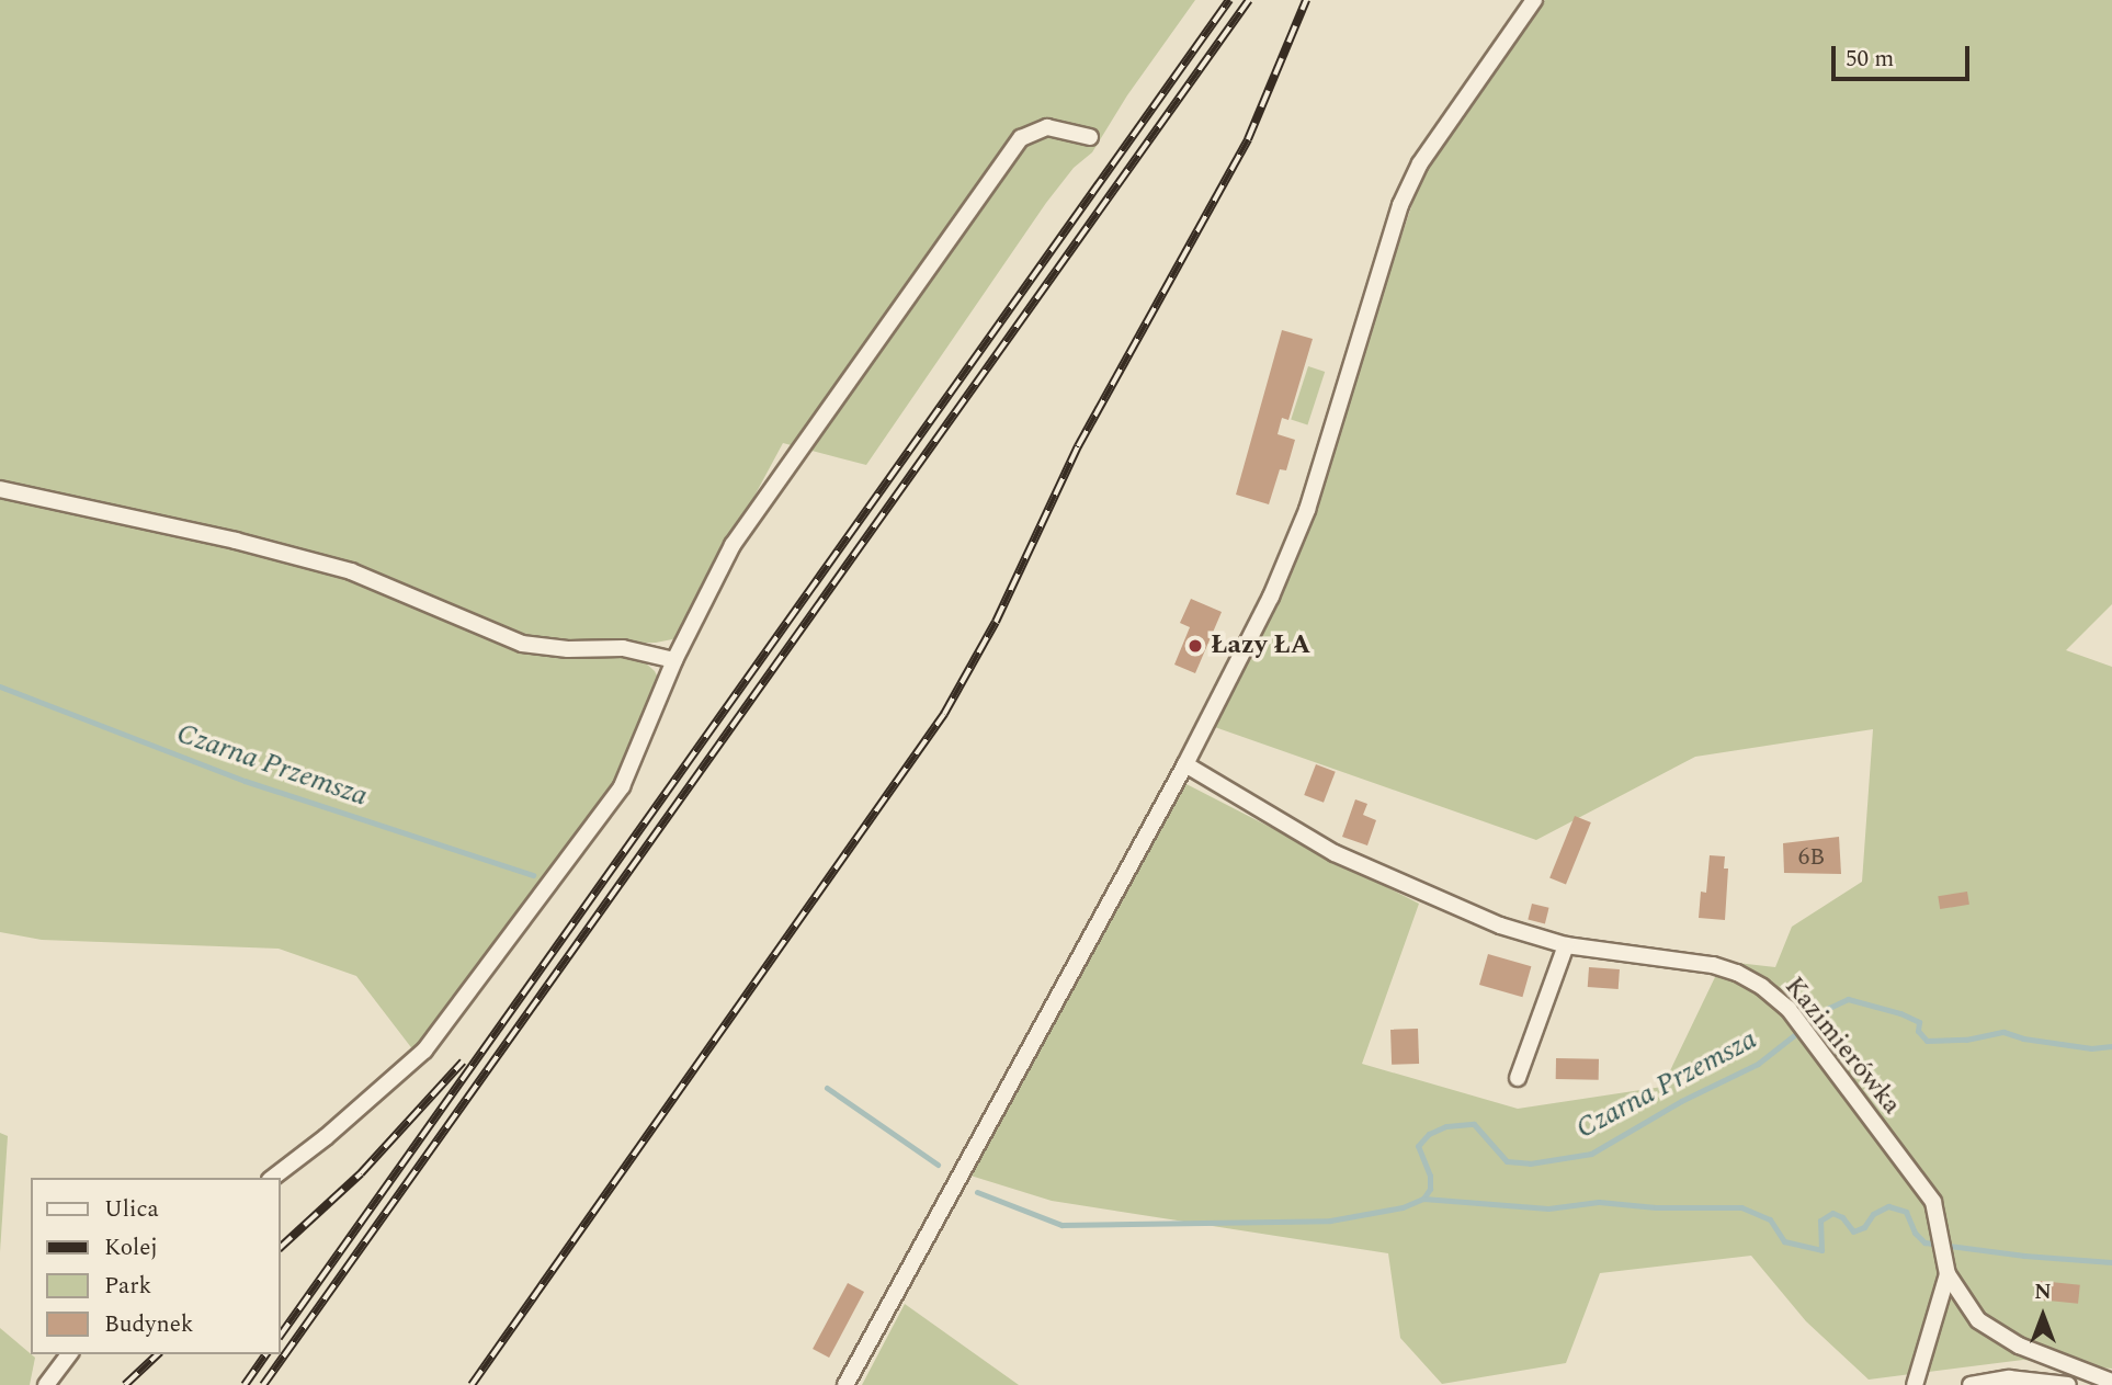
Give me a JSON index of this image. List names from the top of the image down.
{
  "streets": {
    "street": ["Kazimierówka"]
  },
  "water": ["Czarna Przemsza"],
  "places": ["Łazy ŁA"],
  "house_numbers": ["6B"],
  "legend": [
    "Ulica",
    "Kolej",
    "Park",
    "Budynek"
  ],
  "scale_bar": "50 m",
  "north": "top"
}
